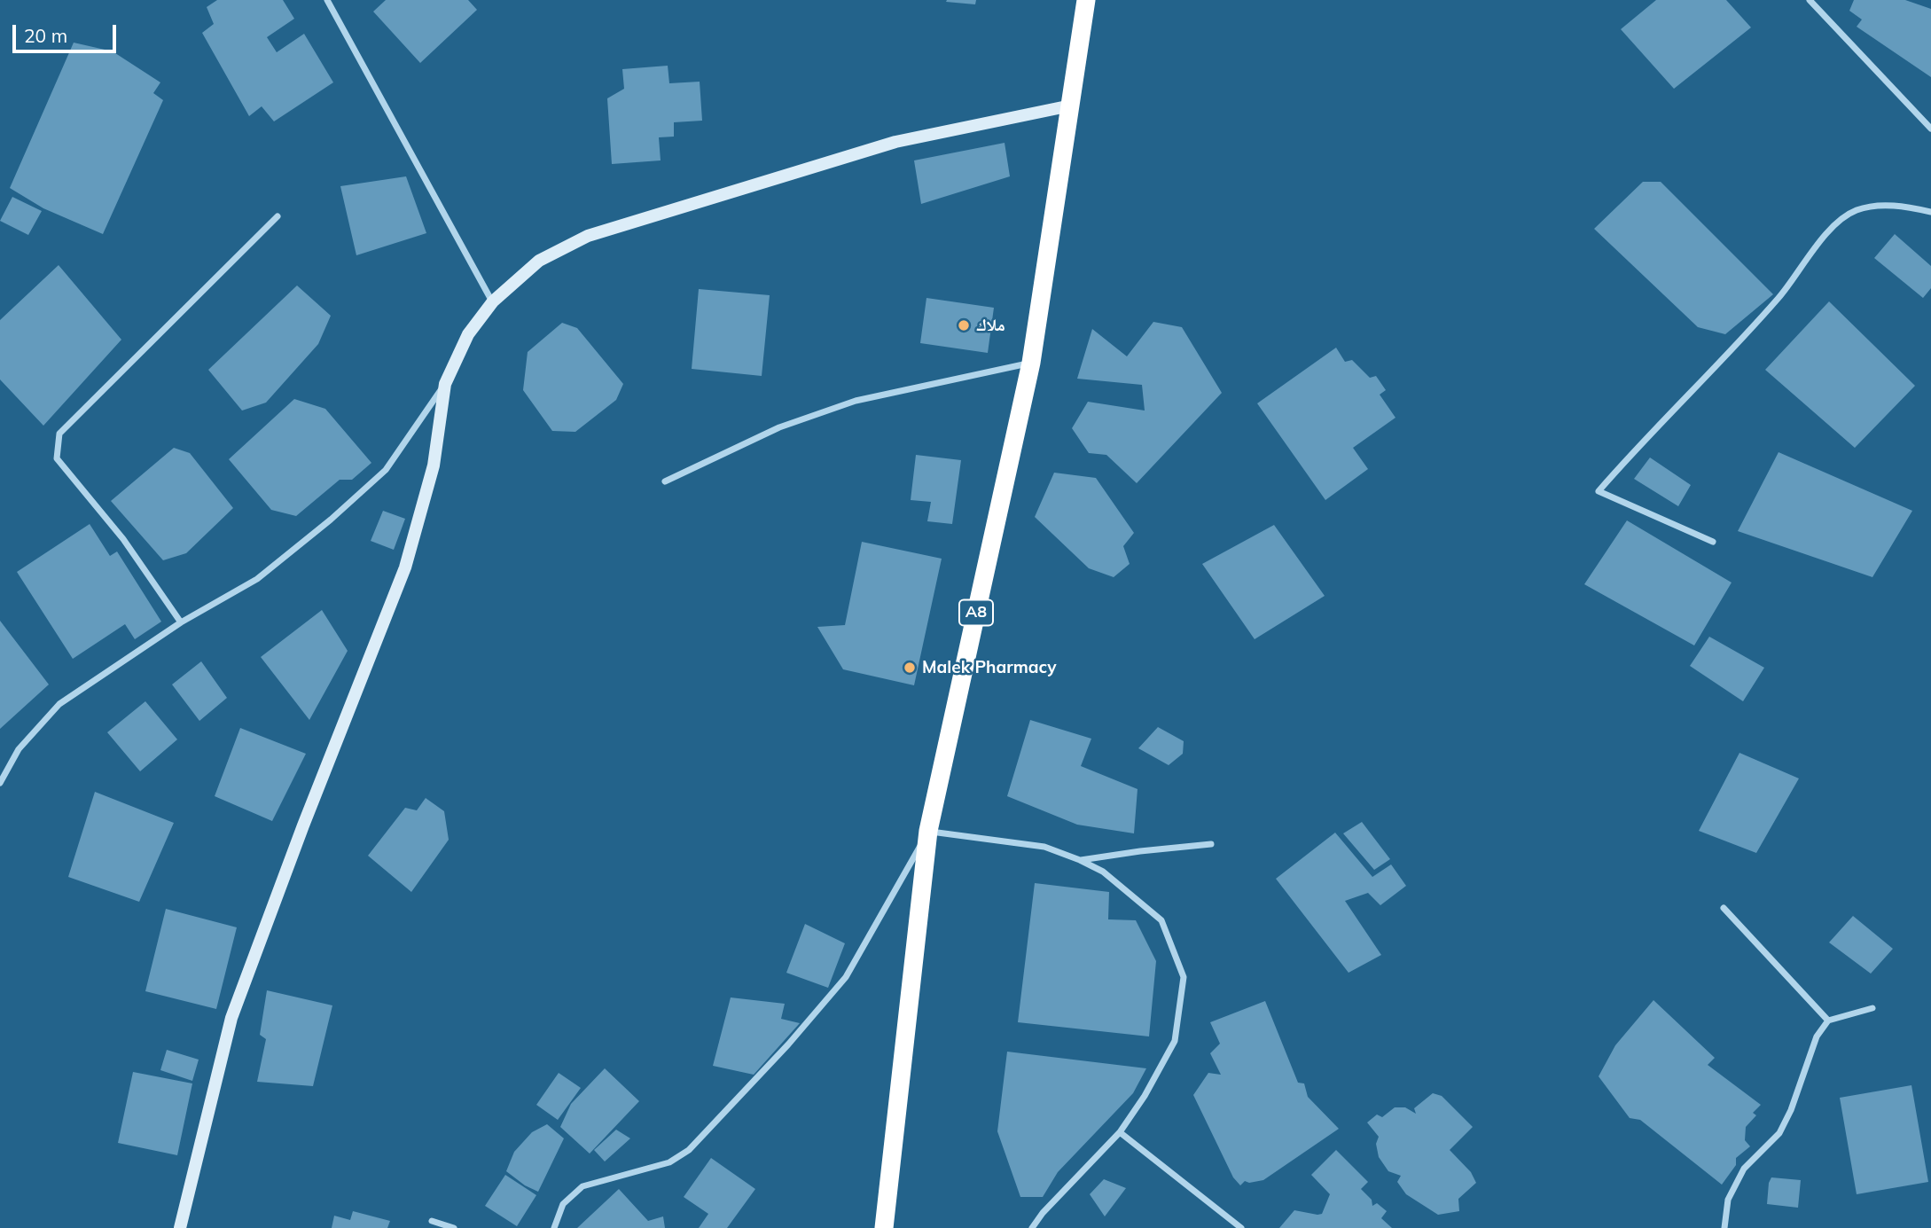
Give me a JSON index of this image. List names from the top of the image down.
{
  "streets": {
    "highway": ["A8"]
  },
  "places": ["ملاك", "Malek Pharmacy"],
  "scale_bar": "20 m"
}
